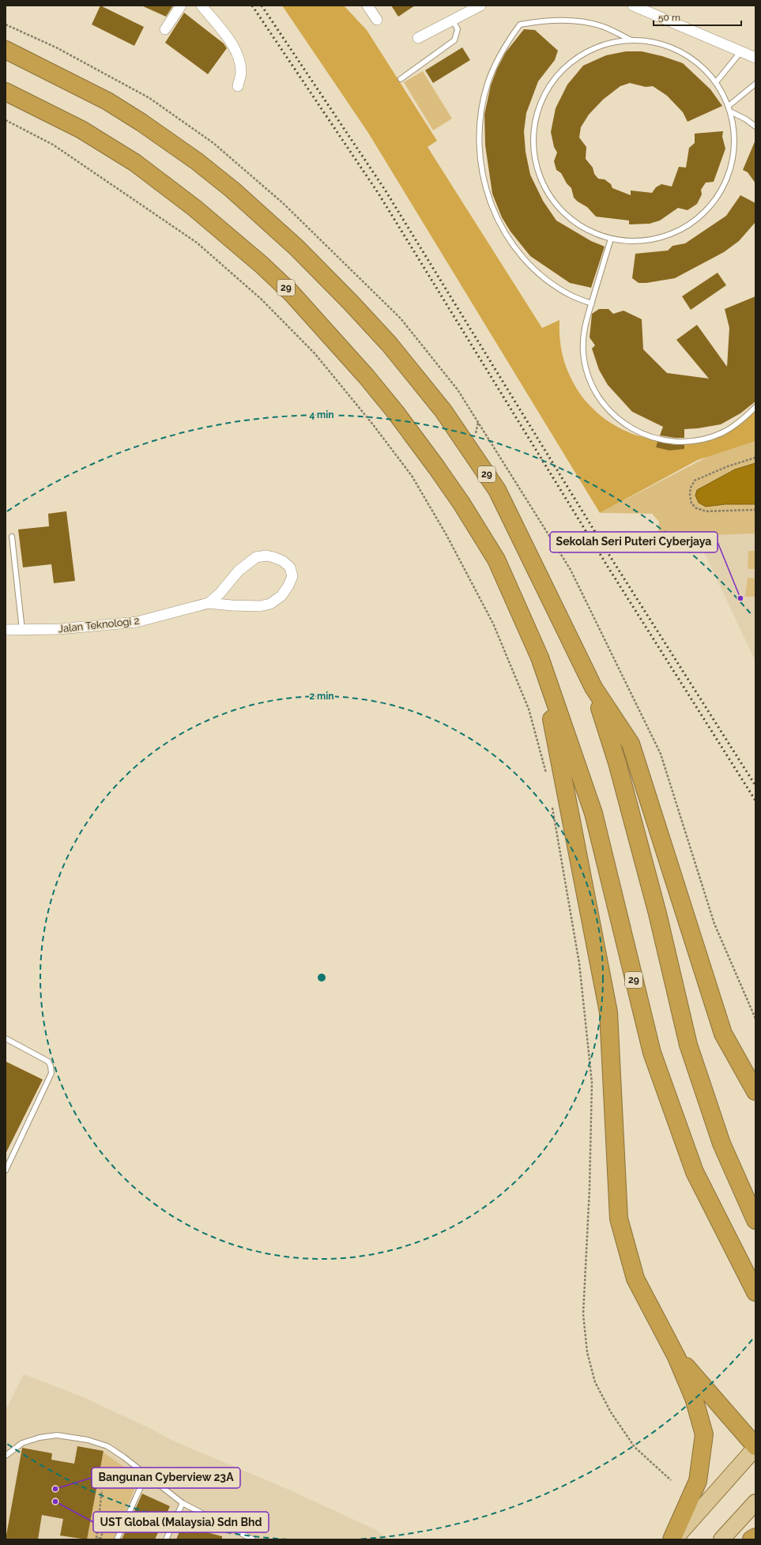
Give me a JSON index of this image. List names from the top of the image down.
{
  "streets": {
    "highway": ["29"],
    "street": ["Jalan Teknologi 2"]
  },
  "places": ["Sekolah Seri Puteri Cyberjaya", "Bangunan Cyberview 23A", "UST Global (Malaysia) Sdn Bhd"],
  "scale_bar": "50 m",
  "rings": ["4 min", "2 min"]
}
